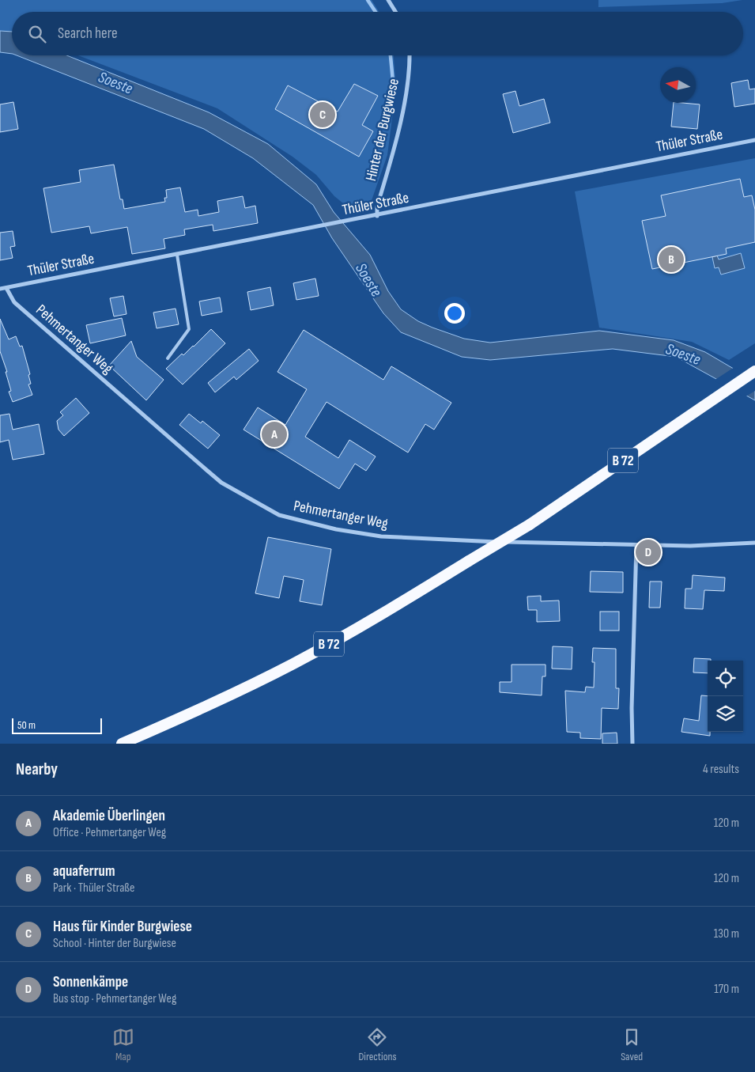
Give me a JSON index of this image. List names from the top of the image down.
{
  "streets": {
    "highway": ["B 72"],
    "street": ["Hinter der Burgwiese", "Thüler Straße", "Pehmertanger Weg"]
  },
  "crossings": [
    ["Hinter der Burgwiese", "Thüler Straße"],
    ["Thüler Straße", "Pehmertanger Weg"]
  ],
  "water": ["Soeste"],
  "scale_bar": "50 m",
  "north": "left",
  "page": {
    "search": "Search here",
    "pins": [
      "C",
      "B",
      "A",
      "D"
    ],
    "scale": "50 m",
    "heading": ["Nearby", "4 results"],
    "list": [
      {
        "mark": "A",
        "name": "Akademie Überlingen",
        "note": "Office · Pehmertanger Weg",
        "value": "120 m"
      },
      {
        "mark": "B",
        "name": "aquaferrum",
        "note": "Park · Thüler Straße",
        "value": "120 m"
      },
      {
        "mark": "C",
        "name": "Haus für Kinder Burgwiese",
        "note": "School · Hinter der Burgwiese",
        "value": "130 m"
      },
      {
        "mark": "D",
        "name": "Sonnenkämpe",
        "note": "Bus stop · Pehmertanger Weg",
        "value": "170 m"
      }
    ],
    "nav": ["Map", "Directions", "Saved"]
  }
}
